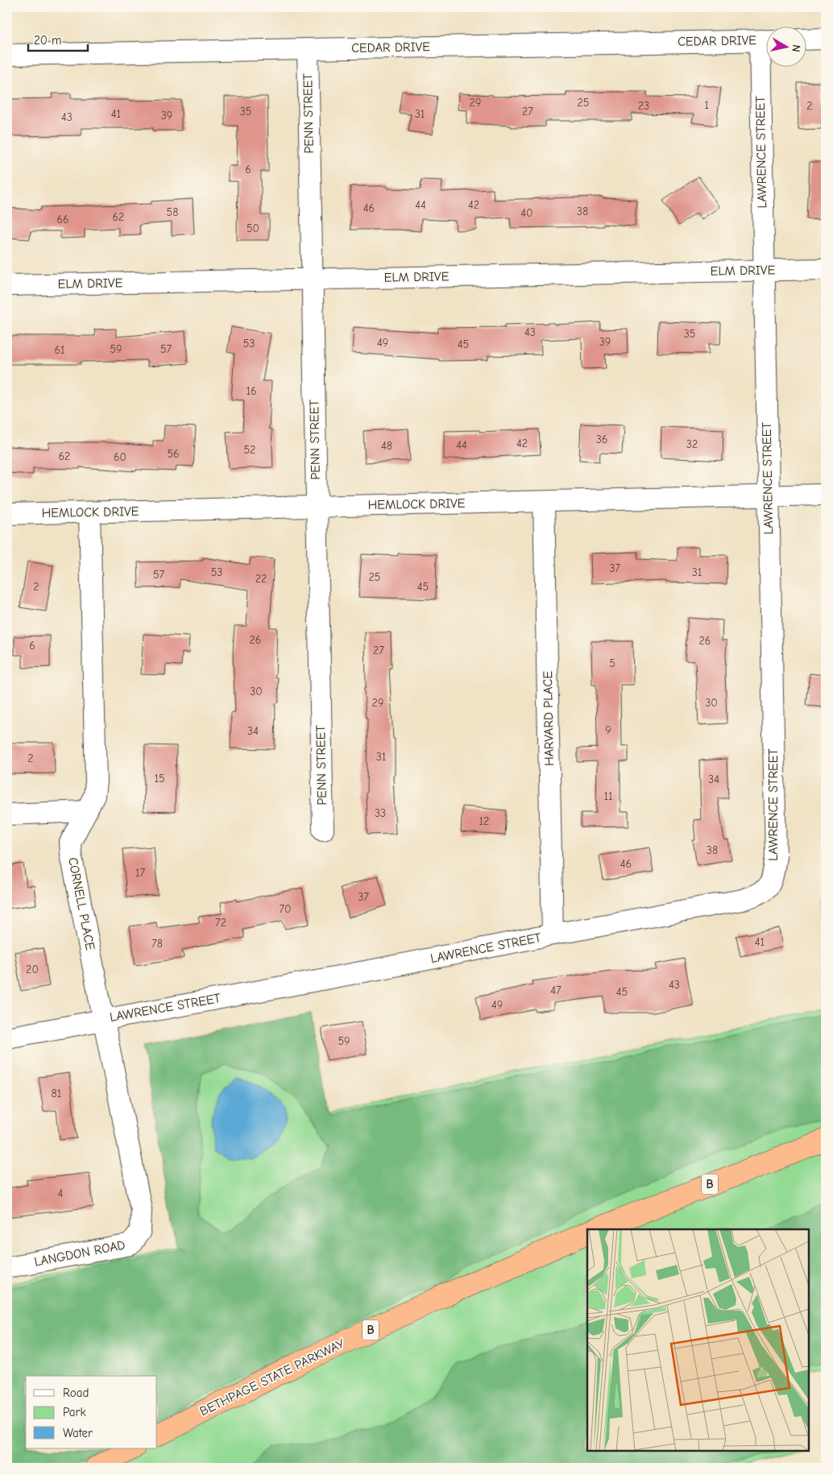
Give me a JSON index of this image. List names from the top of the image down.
{
  "streets": {
    "highway": ["B", "BETHPAGE STATE PARKWAY"],
    "street": [
      "CEDAR DRIVE",
      "PENN STREET",
      "LAWRENCE STREET",
      "ELM DRIVE",
      "HEMLOCK DRIVE",
      "HARVARD PLACE",
      "CORNELL PLACE",
      "LANGDON ROAD"
    ]
  },
  "crossings": [
    ["CEDAR DRIVE", "PENN STREET"],
    ["CEDAR DRIVE", "LAWRENCE STREET"],
    ["PENN STREET", "ELM DRIVE"],
    ["PENN STREET", "HEMLOCK DRIVE"],
    ["LAWRENCE STREET", "ELM DRIVE"],
    ["LAWRENCE STREET", "HEMLOCK DRIVE"],
    ["LAWRENCE STREET", "HARVARD PLACE"],
    ["LAWRENCE STREET", "CORNELL PLACE"],
    ["HEMLOCK DRIVE", "HARVARD PLACE"],
    ["HEMLOCK DRIVE", "CORNELL PLACE"],
    ["CORNELL PLACE", "LANGDON ROAD"]
  ],
  "house_numbers": [
    "29",
    "25",
    "1",
    "23",
    "2",
    "35",
    "27",
    "41",
    "31",
    "39",
    "43",
    "6",
    "44",
    "42",
    "46",
    "38",
    "58",
    "40",
    "62",
    "66",
    "50",
    "43",
    "35",
    "39",
    "49",
    "53",
    "45",
    "59",
    "57",
    "61",
    "16",
    "36",
    "42",
    "32",
    "44",
    "48",
    "52",
    "56",
    "62",
    "60",
    "37",
    "53",
    "31",
    "57",
    "25",
    "22",
    "2",
    "45",
    "26",
    "26",
    "6",
    "27",
    "5",
    "30",
    "29",
    "30",
    "9",
    "34",
    "31",
    "2",
    "15",
    "34",
    "11",
    "33",
    "12",
    "38",
    "46",
    "17",
    "37",
    "70",
    "72",
    "41",
    "78",
    "20",
    "43",
    "47",
    "45",
    "49",
    "59",
    "81",
    "4"
  ],
  "legend": ["Road", "Park", "Water"],
  "scale_bar": "20 m",
  "north": "right"
}
